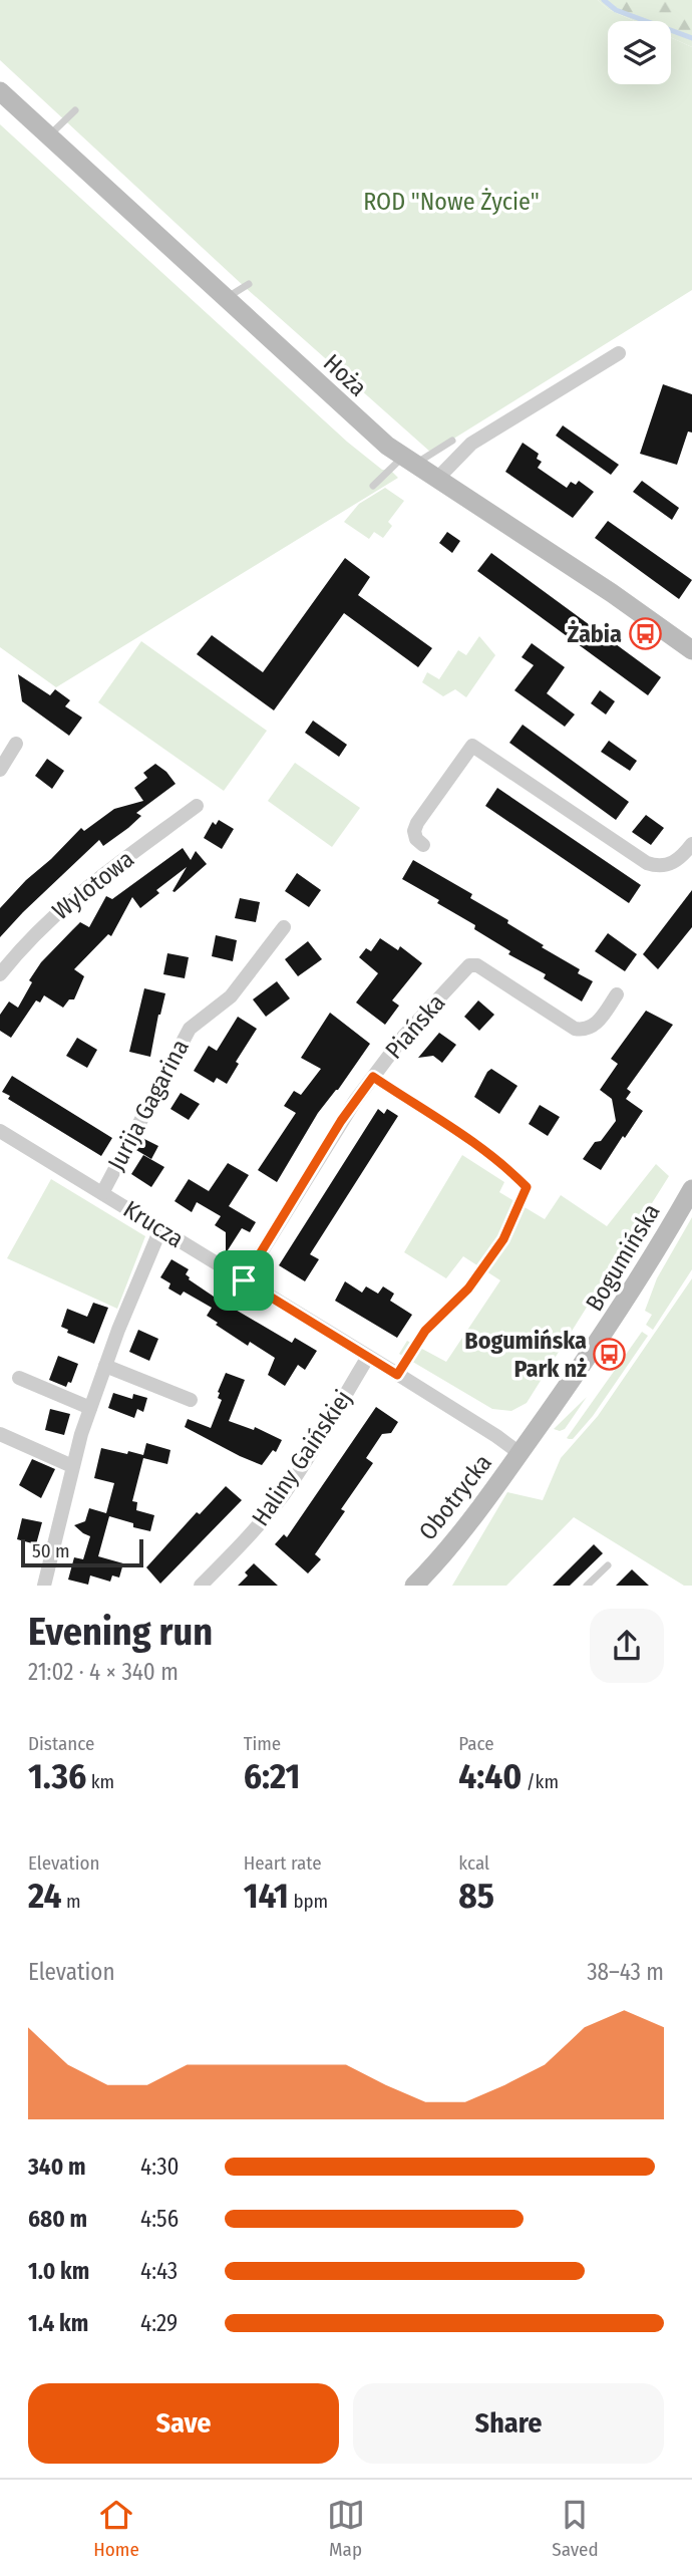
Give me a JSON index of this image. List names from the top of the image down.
{
  "streets": {
    "street": [
      "Hoża",
      "Wylotowa",
      "Piańska",
      "Jurija Gagarina",
      "Krucza",
      "Bogumińska",
      "Haliny Gaińskiej",
      "Obotrycka"
    ]
  },
  "crossings": [
    ["Piańska", "Krucza"],
    ["Jurija Gagarina", "Krucza"],
    ["Krucza", "Bogumińska"],
    ["Krucza", "Haliny Gaińskiej"],
    ["Krucza", "Obotrycka"],
    ["Bogumińska", "Obotrycka"]
  ],
  "parks": ["ROD \"Nowe Życie\""],
  "places": {
    "bus stop": ["Żabia", "Bogumińska Park nż"]
  },
  "scale_bar": "50 m",
  "page": {
    "scale": "50 m",
    "heading": ["Evening run", "21:02 · 4 × 340 m"],
    "stats": [
      ["Distance", "1.36 km"],
      ["Time", "6:21"],
      ["Pace", "4:40 /km"],
      ["Elevation", "24 m"],
      ["Heart rate", "141 bpm"],
      ["kcal", "85"]
    ],
    "chart": ["Elevation", "38–43 m"],
    "list": [
      {
        "name": "340 m",
        "note": "4:30"
      },
      {
        "name": "680 m",
        "note": "4:56"
      },
      {
        "name": "1.0 km",
        "note": "4:43"
      },
      {
        "name": "1.4 km",
        "note": "4:29"
      }
    ],
    "buttons": ["Save", "Share"],
    "tabs": ["Home", "Map", "Saved"]
  }
}
